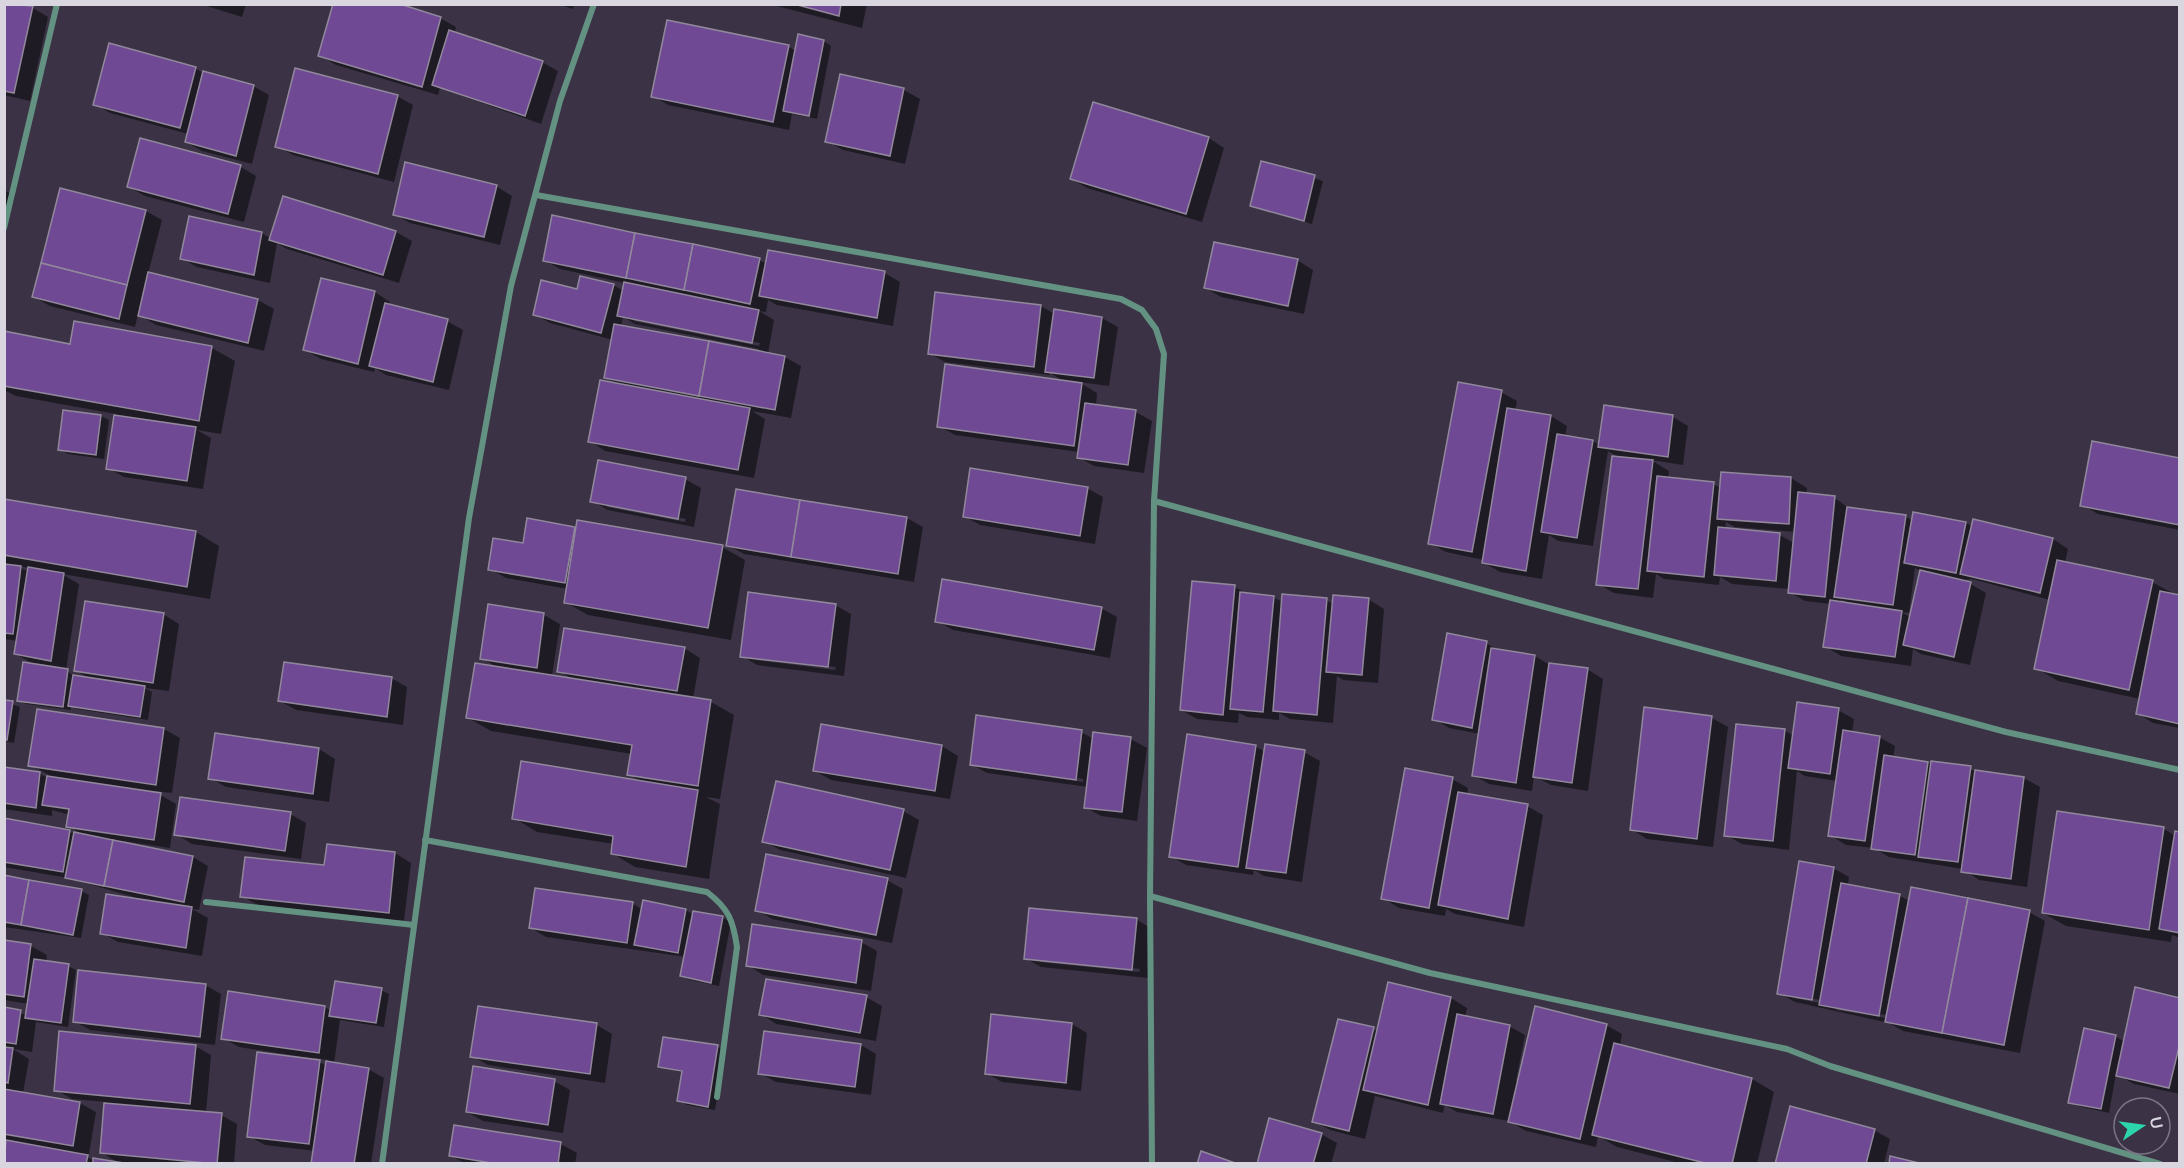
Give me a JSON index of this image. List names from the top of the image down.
{
  "north": "right"
}
